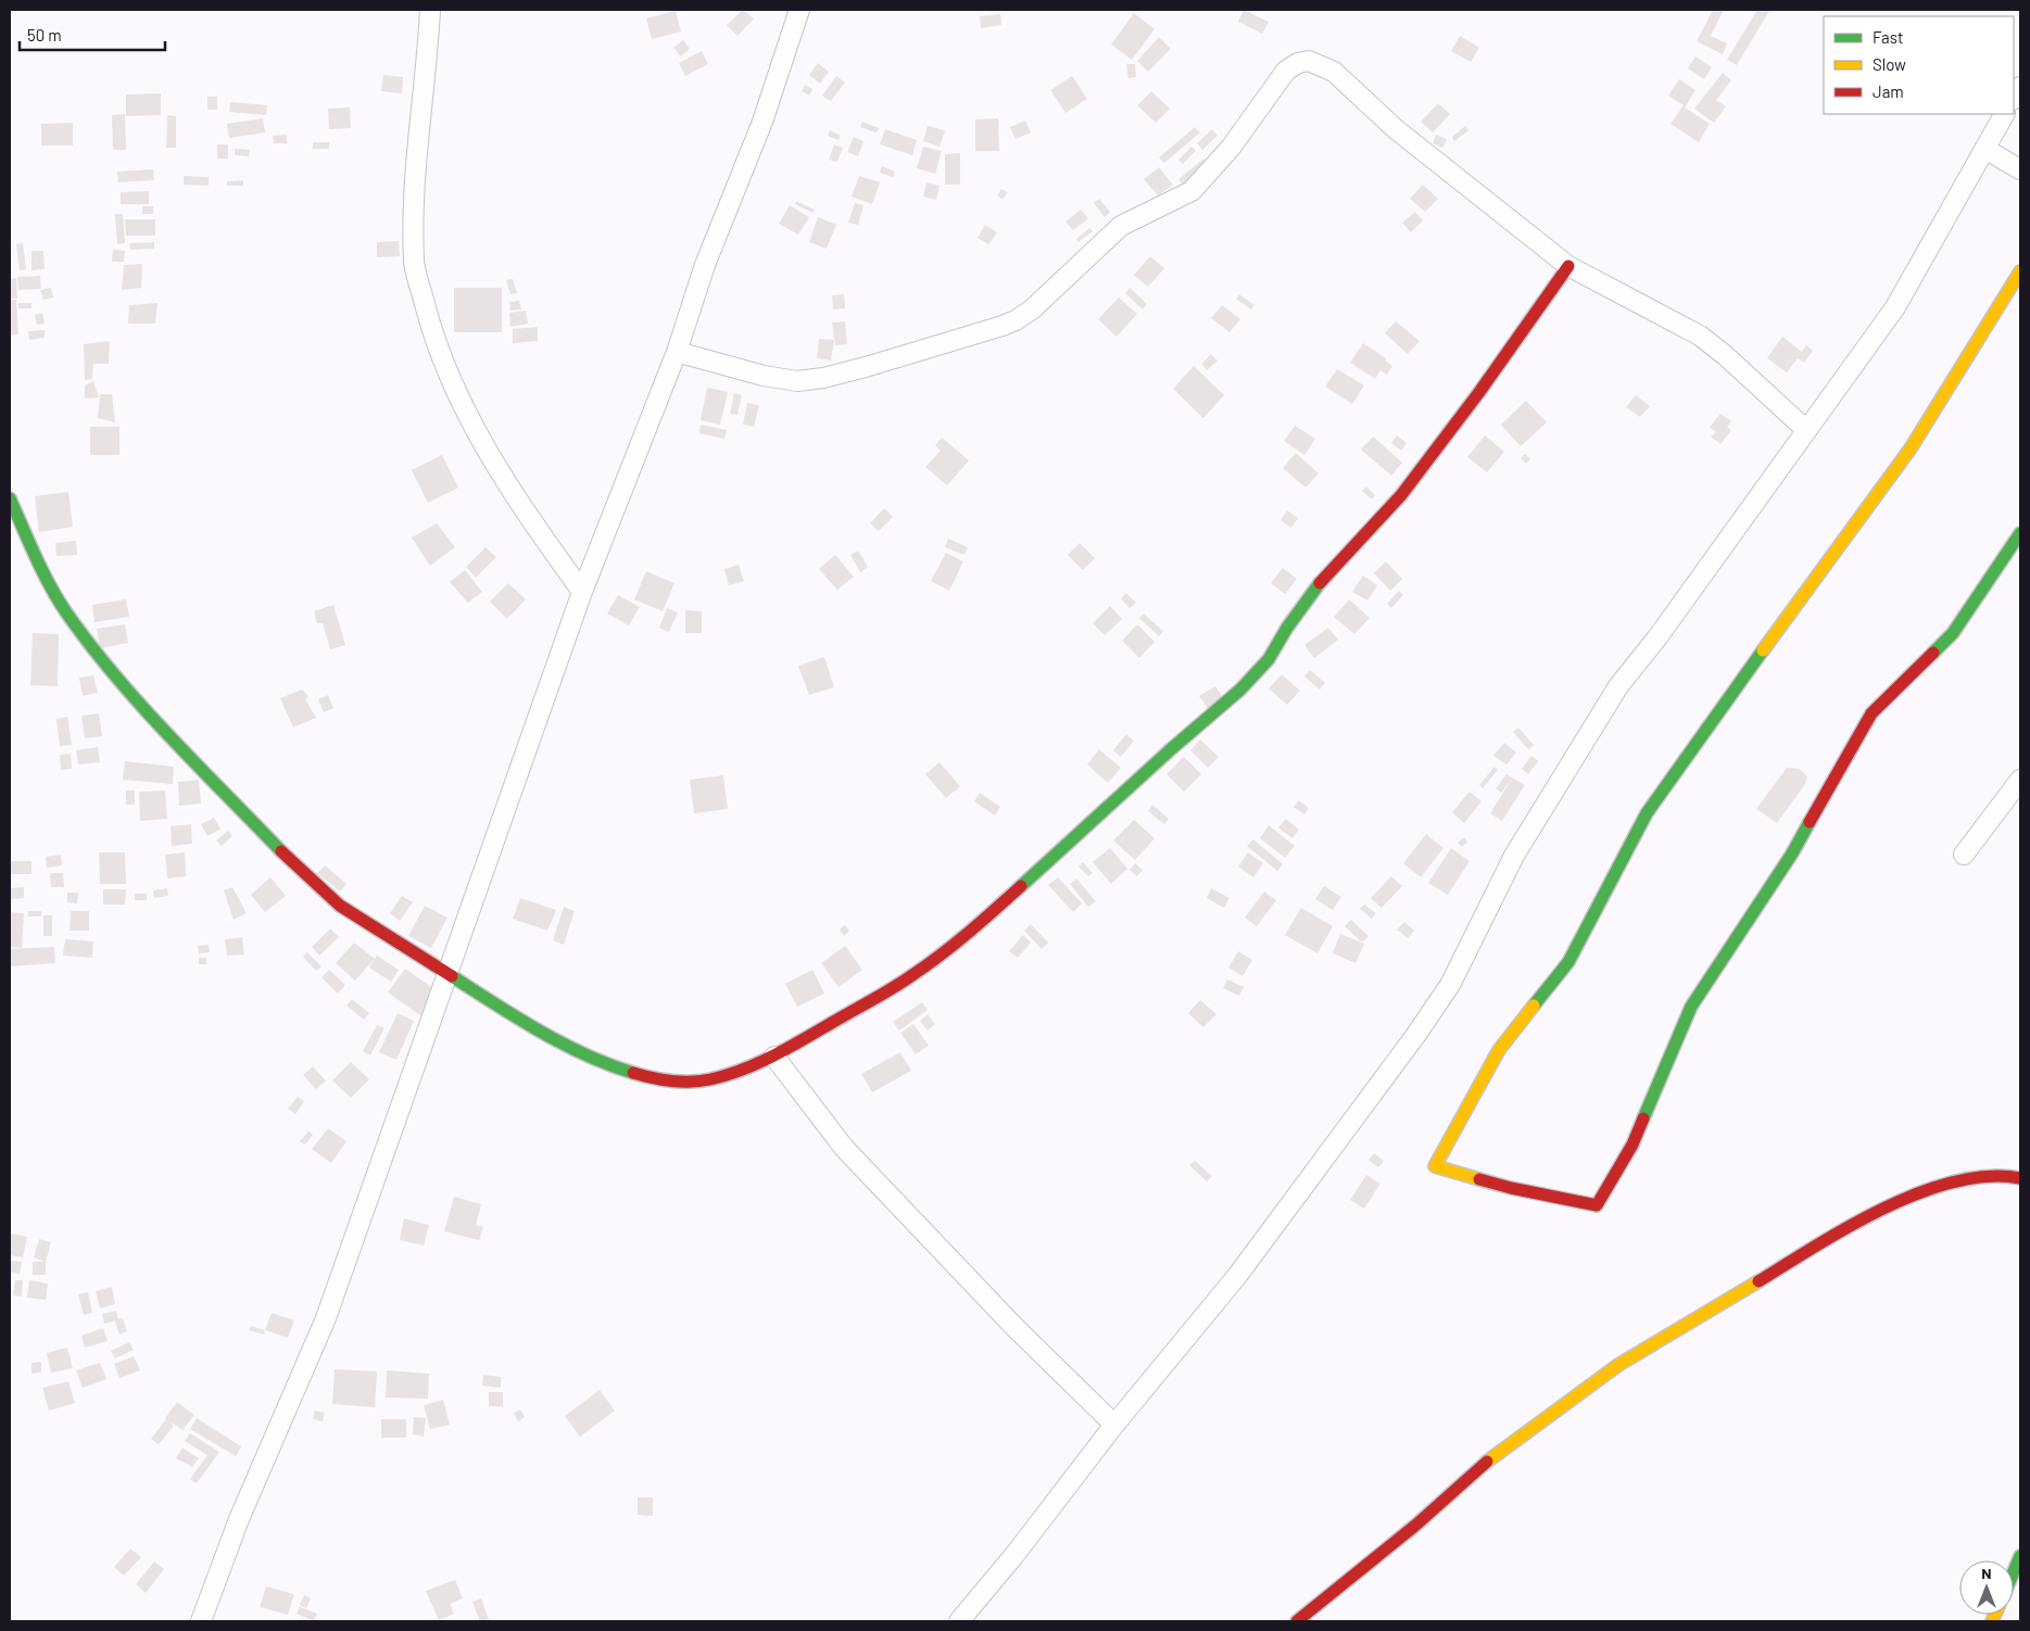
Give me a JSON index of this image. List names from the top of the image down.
{
  "legend": ["Fast", "Slow", "Jam"],
  "scale_bar": "50 m",
  "north": "top"
}
